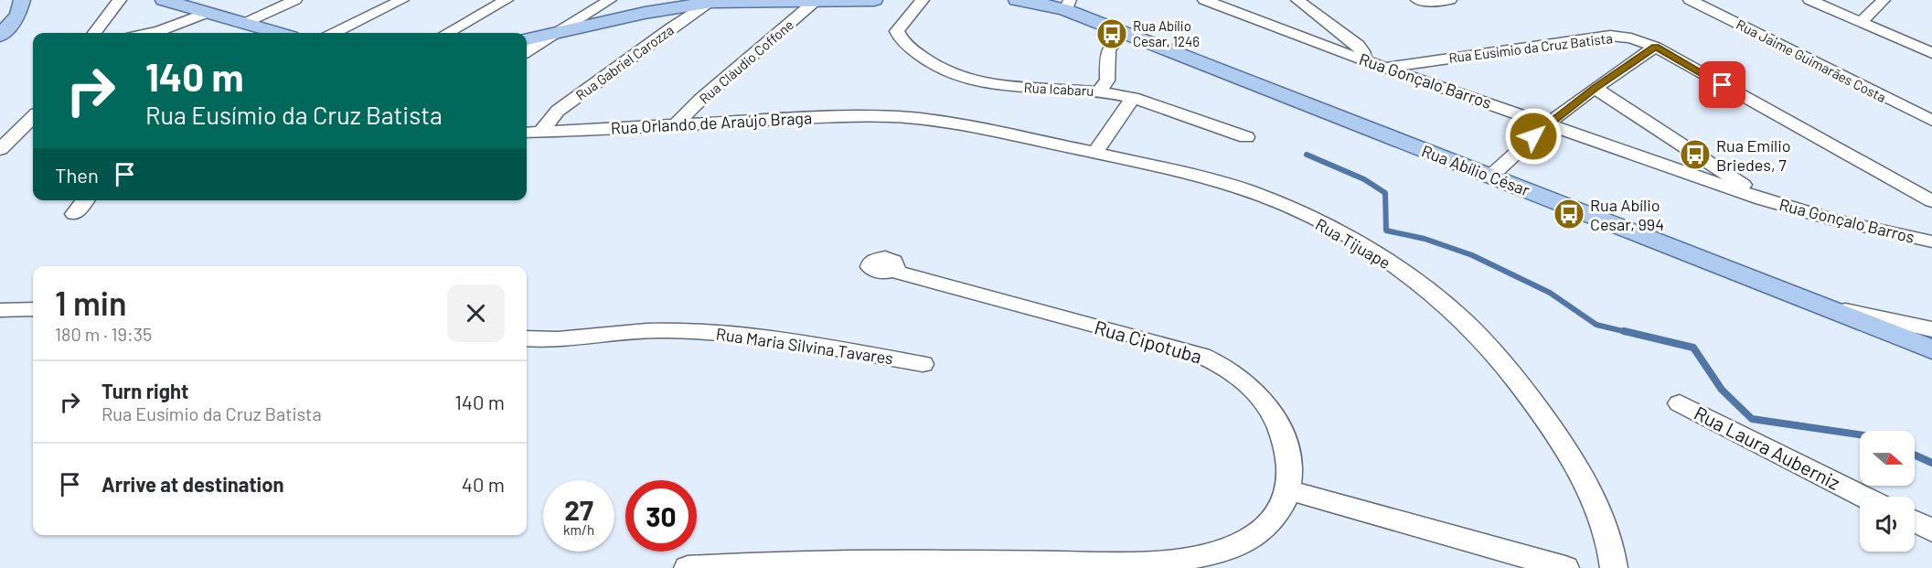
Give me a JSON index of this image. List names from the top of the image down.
{
  "streets": {
    "main road": ["Rua Abílio César"],
    "street": [
      "Rua Eusímio da Cruz Batista",
      "Rua Jaime Guimarães Costa",
      "Rua Cláudio Coffone",
      "Rua Gabriel Carozza",
      "Rua Gonçalo Barros",
      "Rua Icabaru",
      "Rua Orlando de Araújo Braga",
      "Rua Tijuape",
      "Rua Cipotuba",
      "Rua Maria Silvina Tavares",
      "Rua Laura Auberniz"
    ]
  },
  "crossings": [
    ["Rua Eusímio da Cruz Batista", "Rua Gonçalo Barros"],
    ["Rua Cláudio Coffone", "Rua Orlando de Araújo Braga"],
    ["Rua Gabriel Carozza", "Rua Orlando de Araújo Braga"],
    ["Rua Orlando de Araújo Braga", "Rua Tijuape"]
  ],
  "places": {
    "bus stop": ["Rua Abílio Cesar, 1246", "Rua Emílio Briedes, 7", "Rua Abílio Cesar, 994"]
  },
  "north": "right",
  "page": {
    "turn": ["140 m", "Rua Eusímio da Cruz Batista"],
    "then": "Then",
    "heading": ["1 min", "180 m · 19:35"],
    "list": [
      {
        "name": "Turn right",
        "note": "Rua Eusímio da Cruz Batista",
        "value": "140 m"
      },
      {
        "name": "Arrive at destination",
        "value": "40 m"
      }
    ],
    "speed": "27 km/h",
    "limit": "30"
  }
}
